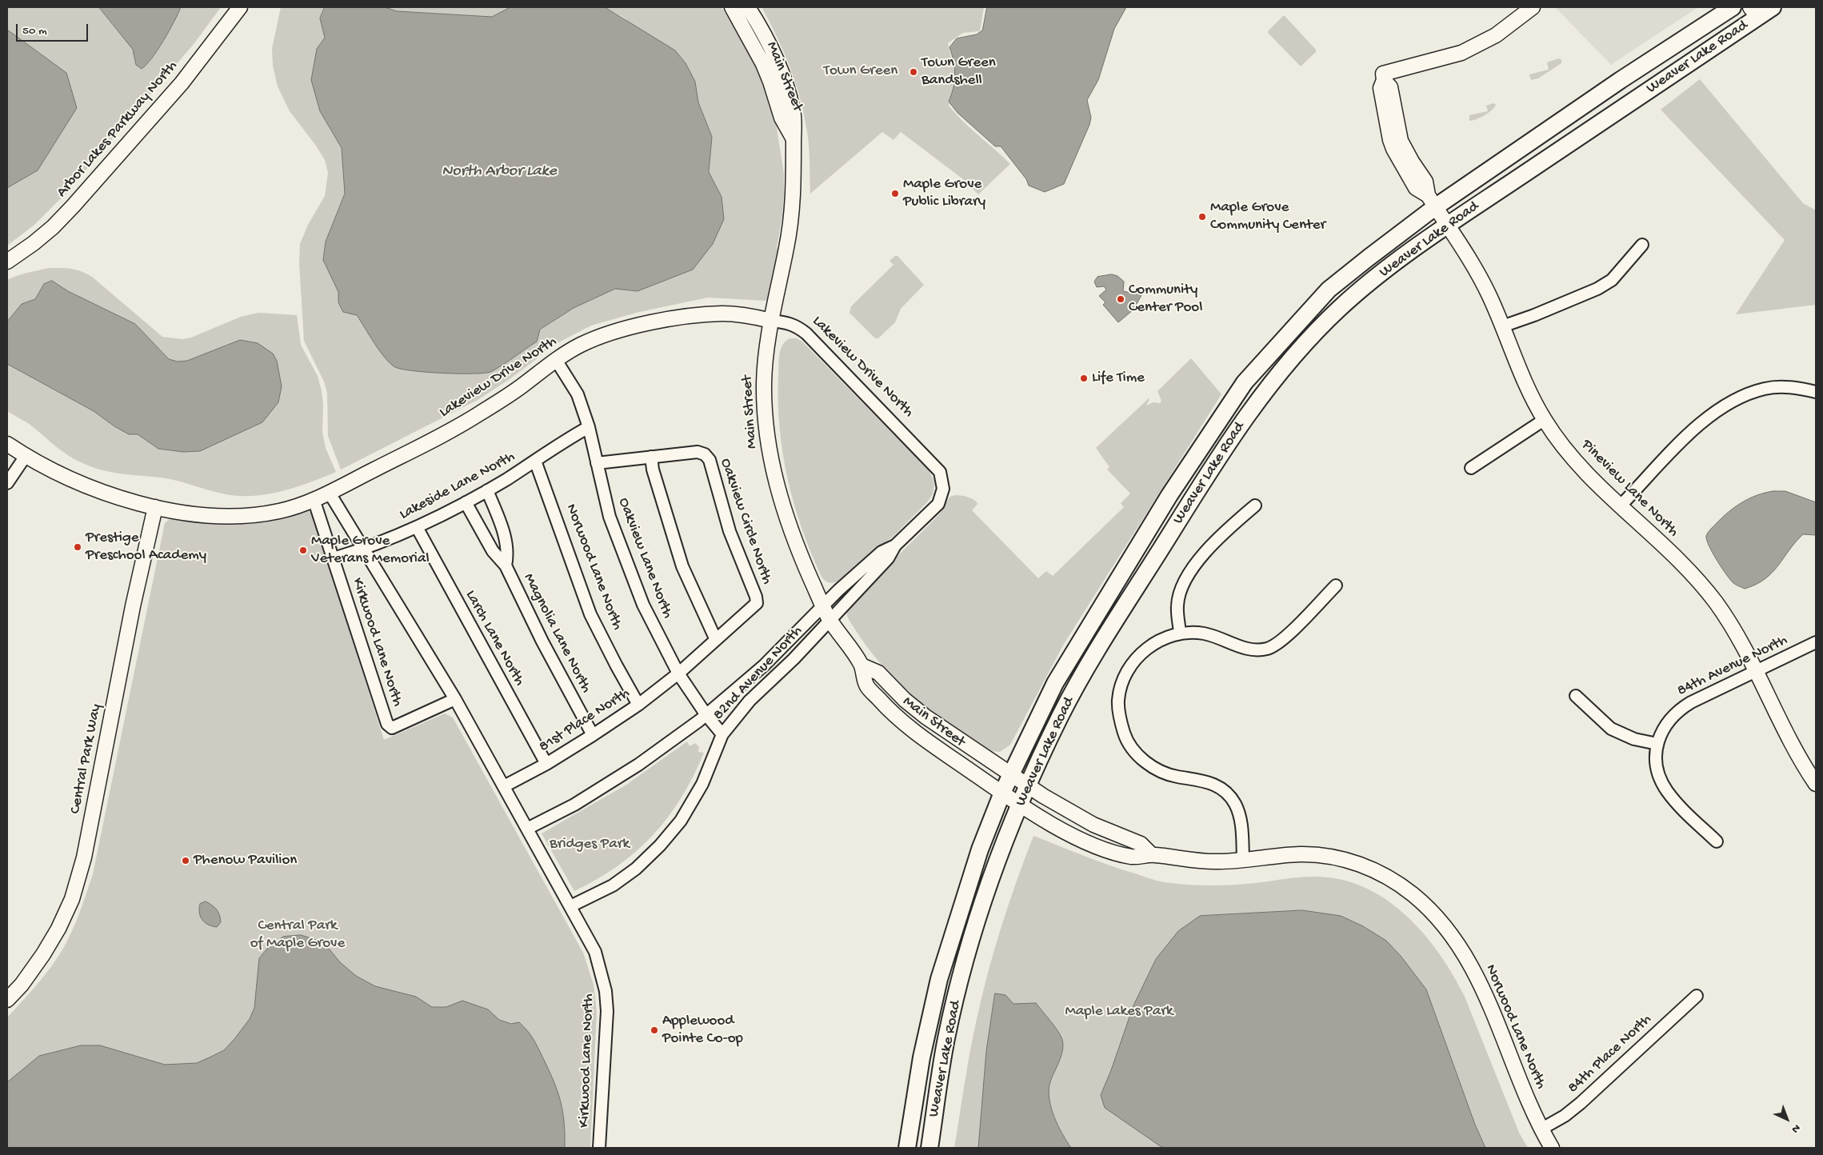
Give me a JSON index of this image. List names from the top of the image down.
{
  "streets": {
    "main road": ["Weaver Lake Road"],
    "street": [
      "Main Street",
      "Arbor Lakes Parkway North",
      "Lakeview Drive North",
      "Lakeside Lane North",
      "Pineview Lane North",
      "Oakview Circle North",
      "Oakview Lane North",
      "Norwood Lane North",
      "Magnolia Lane North",
      "Larch Lane North",
      "Kirkwood Lane North",
      "84th Avenue North",
      "82nd Avenue North",
      "81st Place North",
      "Central Park Way",
      "84th Place North"
    ]
  },
  "crossings": [
    ["Weaver Lake Road", "Main Street"],
    ["Weaver Lake Road", "Pineview Lane North"],
    ["Weaver Lake Road", "Norwood Lane North"],
    ["Main Street", "Lakeview Drive North"],
    ["Main Street", "Norwood Lane North"],
    ["Main Street", "82nd Avenue North"],
    ["Lakeview Drive North", "Oakview Lane North"],
    ["Lakeview Drive North", "Kirkwood Lane North"],
    ["Lakeview Drive North", "82nd Avenue North"],
    ["Lakeview Drive North", "Central Park Way"],
    ["Lakeside Lane North", "Oakview Lane North"],
    ["Lakeside Lane North", "Norwood Lane North"],
    ["Lakeside Lane North", "Magnolia Lane North"],
    ["Lakeside Lane North", "Larch Lane North"],
    ["Lakeside Lane North", "Kirkwood Lane North"],
    ["Pineview Lane North", "84th Avenue North"],
    ["Oakview Circle North", "Oakview Lane North"],
    ["Oakview Circle North", "81st Place North"],
    ["Oakview Lane North", "82nd Avenue North"],
    ["Oakview Lane North", "81st Place North"],
    ["Norwood Lane North", "81st Place North"],
    ["Norwood Lane North", "84th Place North"],
    ["Magnolia Lane North", "81st Place North"],
    ["Larch Lane North", "81st Place North"],
    ["Kirkwood Lane North", "82nd Avenue North"],
    ["Kirkwood Lane North", "81st Place North"]
  ],
  "water": ["North Arbor Lake"],
  "parks": [
    "Town Green",
    "Bridges Park",
    "Central Park of Maple Grove",
    "Maple Lakes Park"
  ],
  "places": [
    "Town Green Bandshell",
    "Maple Grove Public Library",
    "Maple Grove Community Center",
    "Community Center Pool",
    "Life Time",
    "Prestige Preschool Academy",
    "Maple Grove Veterans Memorial",
    "Phenow Pavilion",
    "Applewood Pointe Co-op"
  ],
  "scale_bar": "50 m",
  "north": "bottom right"
}
